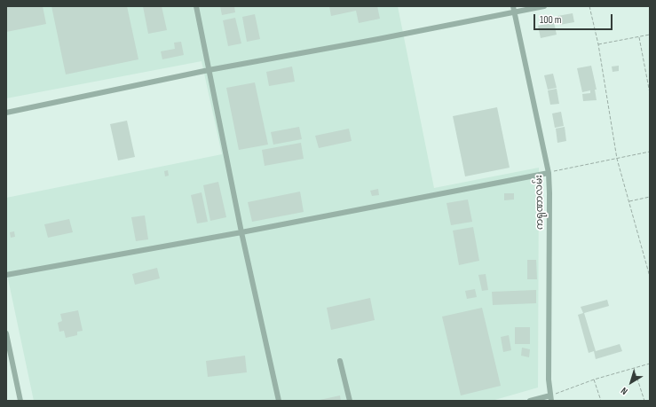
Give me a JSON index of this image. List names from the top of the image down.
{
  "streets": {
    "street": ["ကရုဏာလမ်း"]
  },
  "scale_bar": "100 m",
  "north": "bottom left"
}
